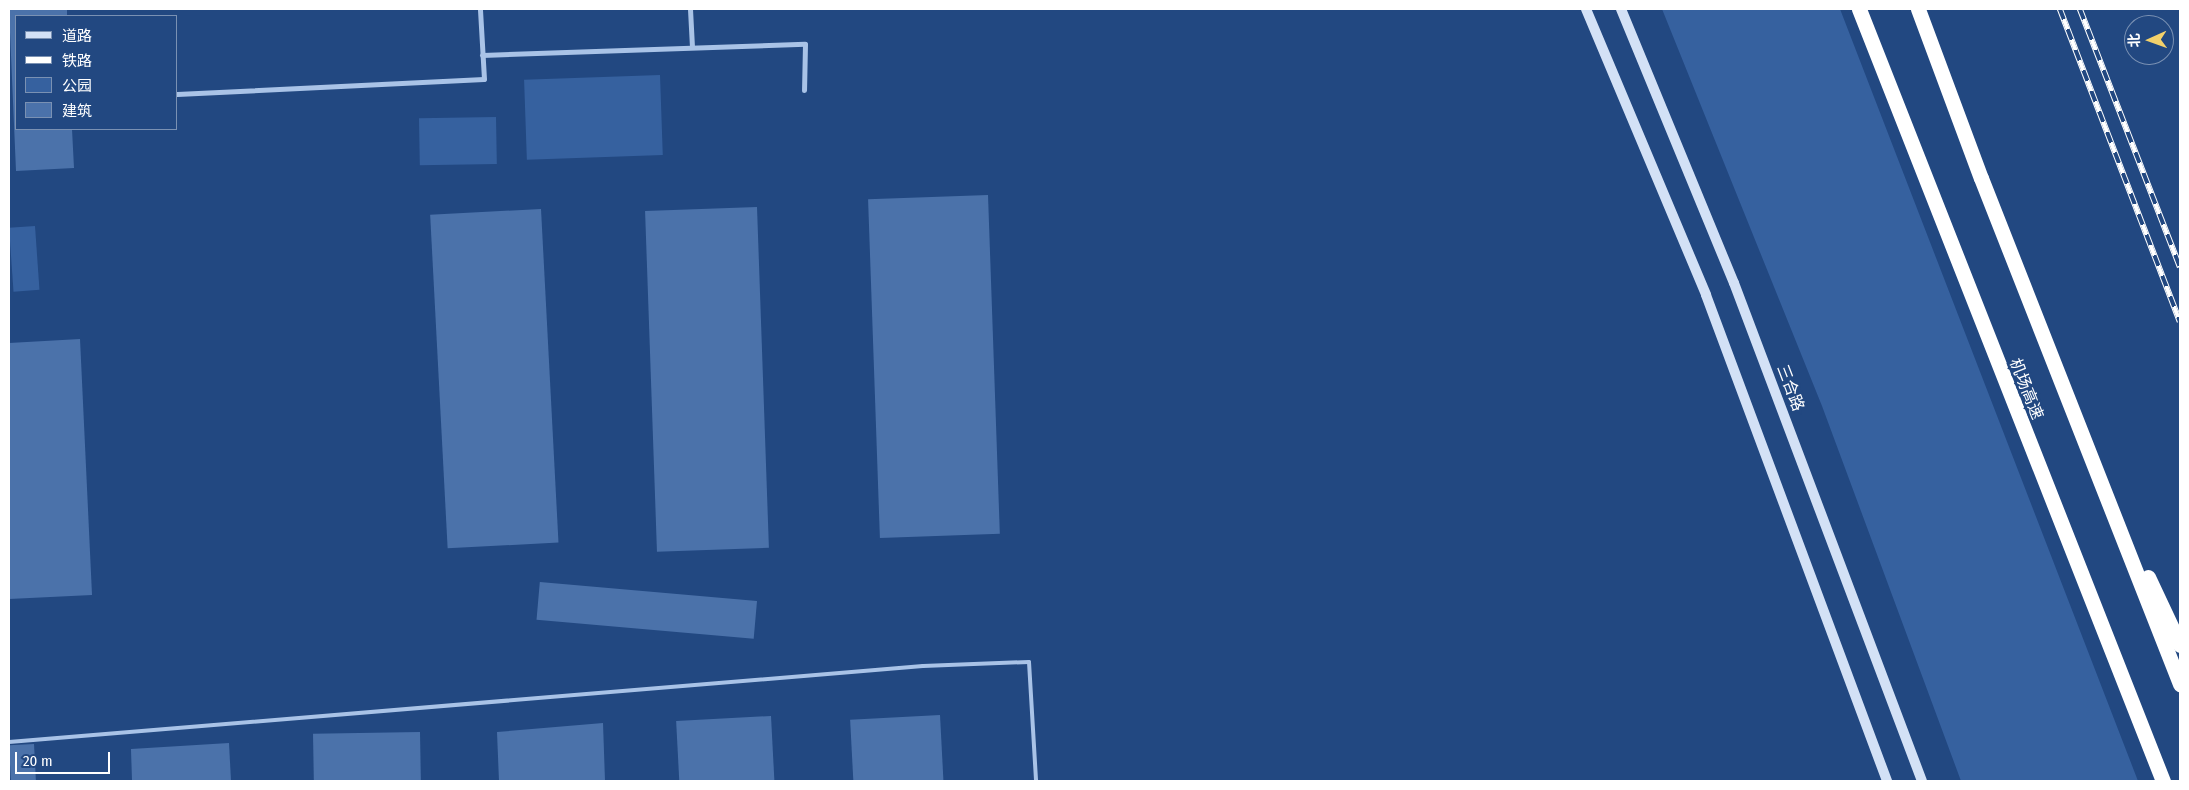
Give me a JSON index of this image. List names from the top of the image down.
{
  "streets": {
    "highway": ["机场高速"],
    "main road": ["三合路"]
  },
  "legend": [
    "道路",
    "铁路",
    "公园",
    "建筑"
  ],
  "scale_bar": "20 m",
  "north": "left"
}
